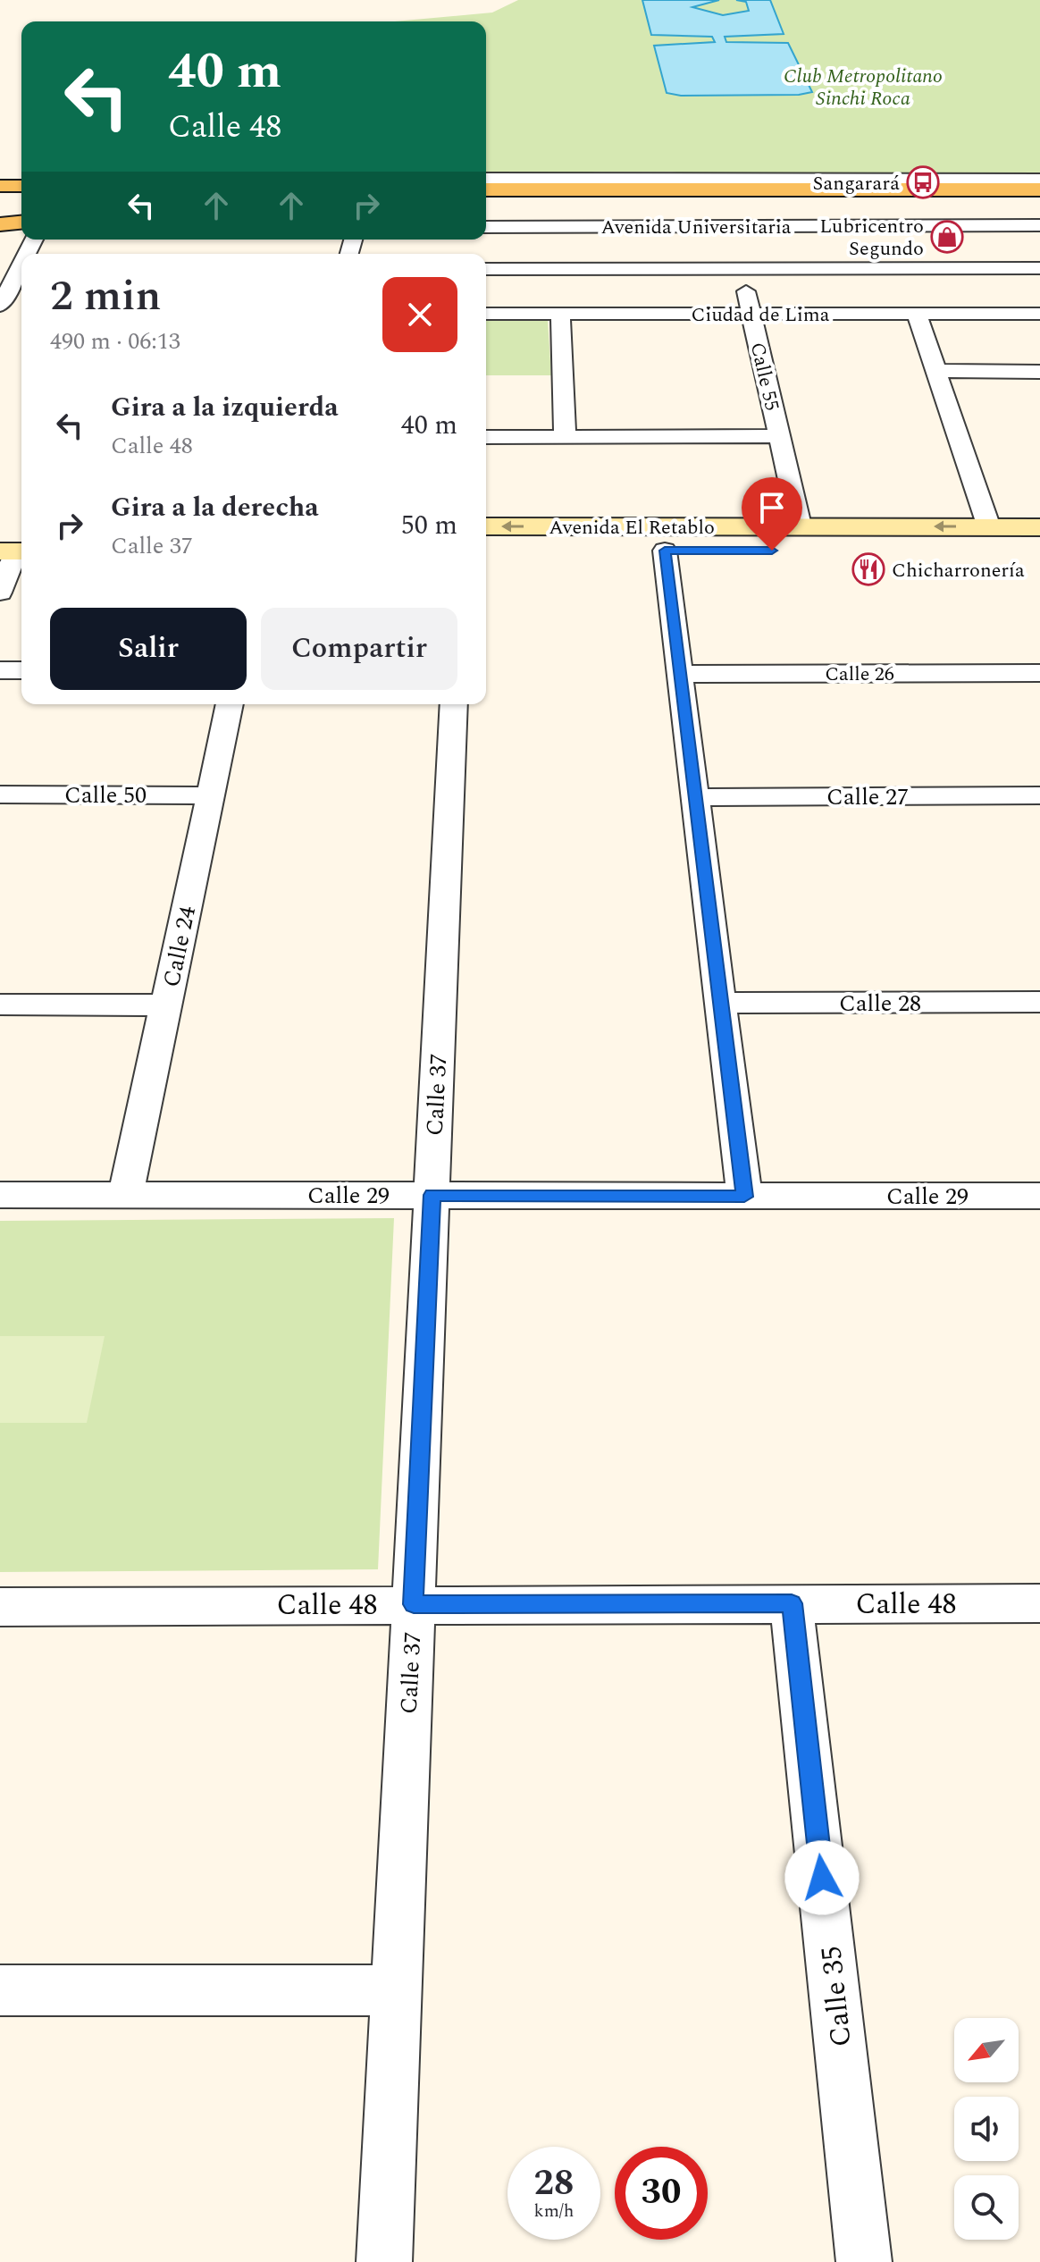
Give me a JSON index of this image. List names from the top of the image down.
{
  "streets": {
    "main road": ["Avenida Universitaria", "Avenida El Retablo"],
    "street": [
      "Ciudad de Lima",
      "Calle 55",
      "Calle 26",
      "Calle 50",
      "Calle 27",
      "Calle 24",
      "Calle 28",
      "Calle 37",
      "Calle 29",
      "Calle 48",
      "Calle 35"
    ]
  },
  "crossings": [
    ["Avenida Universitaria", "Calle 55"],
    ["Ciudad de Lima", "Calle 55"],
    ["Calle 55", "Avenida El Retablo"],
    ["Calle 50", "Calle 24"],
    ["Calle 24", "Calle 29"],
    ["Calle 37", "Calle 29"],
    ["Calle 37", "Calle 48"],
    ["Calle 48", "Calle 35"]
  ],
  "parks": ["Club Metropolitano Sinchi Roca"],
  "places": {
    "bus stop": ["Sangarará"],
    "shop": ["Lubricentro Segundo"],
    "restaurant": ["Chicharronería"]
  },
  "north": "bottom left",
  "page": {
    "turn": ["40 m", "Calle 48"],
    "heading": ["2 min", "490 m · 06:13"],
    "list": [
      {
        "name": "Gira a la izquierda",
        "note": "Calle 48",
        "value": "40 m"
      },
      {
        "name": "Gira a la derecha",
        "note": "Calle 37",
        "value": "50 m"
      }
    ],
    "buttons": ["Salir", "Compartir"],
    "speed": "28 km/h",
    "limit": "30"
  }
}
